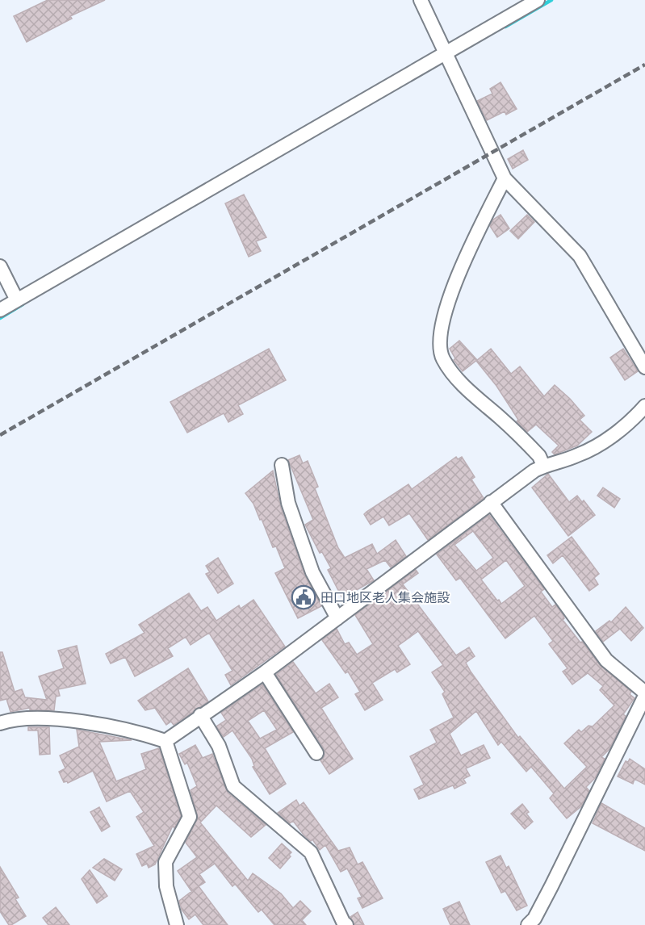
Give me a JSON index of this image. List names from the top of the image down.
{
  "places": {
    "public building": ["田口地区老人集会施設"]
  }
}
